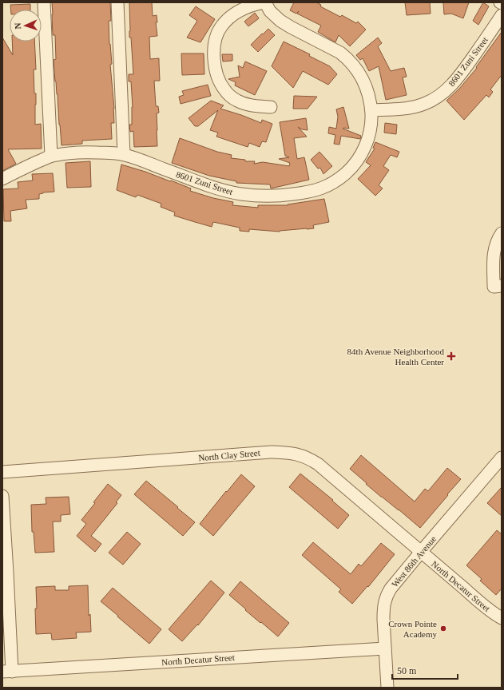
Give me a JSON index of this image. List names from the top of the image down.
{
  "streets": {
    "street": [
      "8601 Zuni Street",
      "North Clay Street",
      "West 86th Avenue",
      "North Decatur Street"
    ]
  },
  "crossings": [
    ["North Clay Street", "West 86th Avenue"],
    ["North Clay Street", "North Decatur Street"],
    ["West 86th Avenue", "North Decatur Street"]
  ],
  "places": {
    "health": ["84th Avenue Neighborhood Health Center"],
    "other": ["Crown Pointe Academy"]
  },
  "scale_bar": "50 m",
  "north": "left"
}
